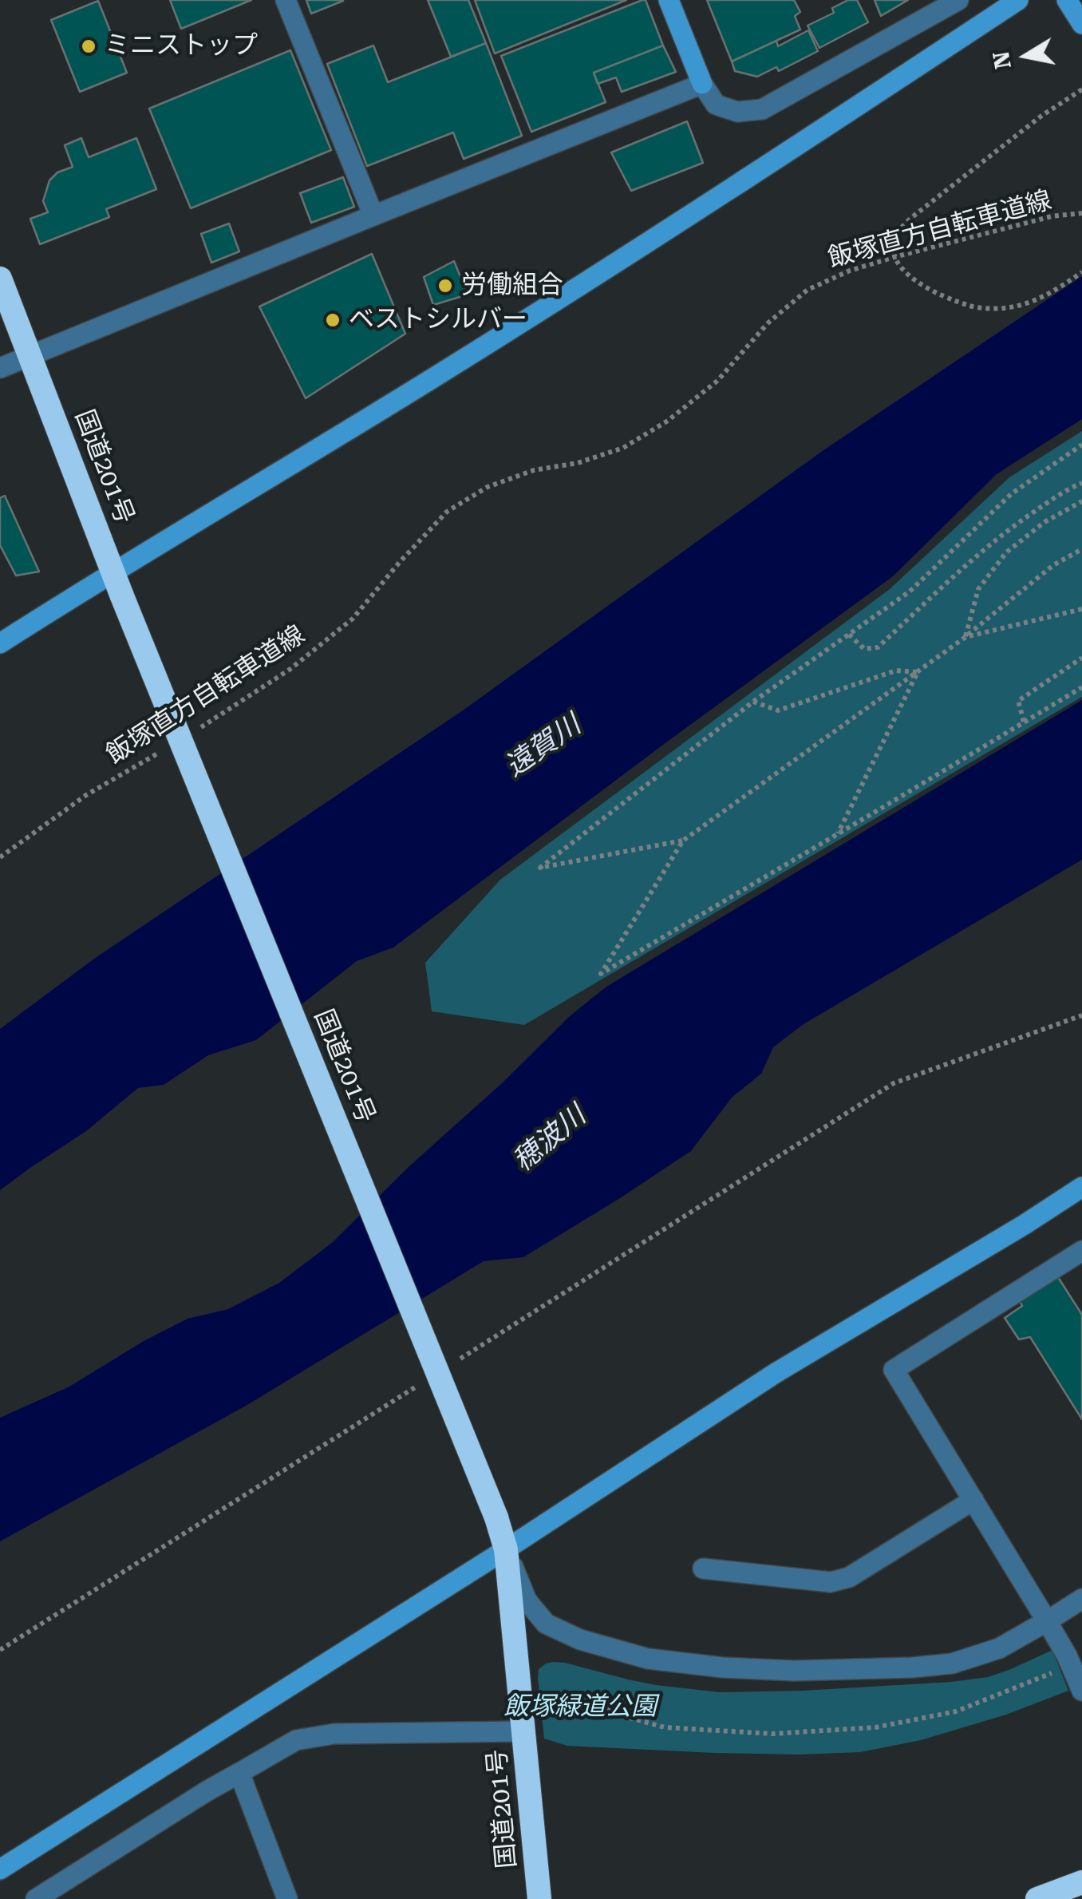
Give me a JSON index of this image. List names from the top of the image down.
{
  "streets": {
    "highway": ["国道201号"],
    "path": ["飯塚直方自転車道線"]
  },
  "water": ["遠賀川", "穂波川"],
  "parks": ["飯塚緑道公園"],
  "places": ["ミニストップ", "労働組合", "ベストシルバー"],
  "north": "left"
}
